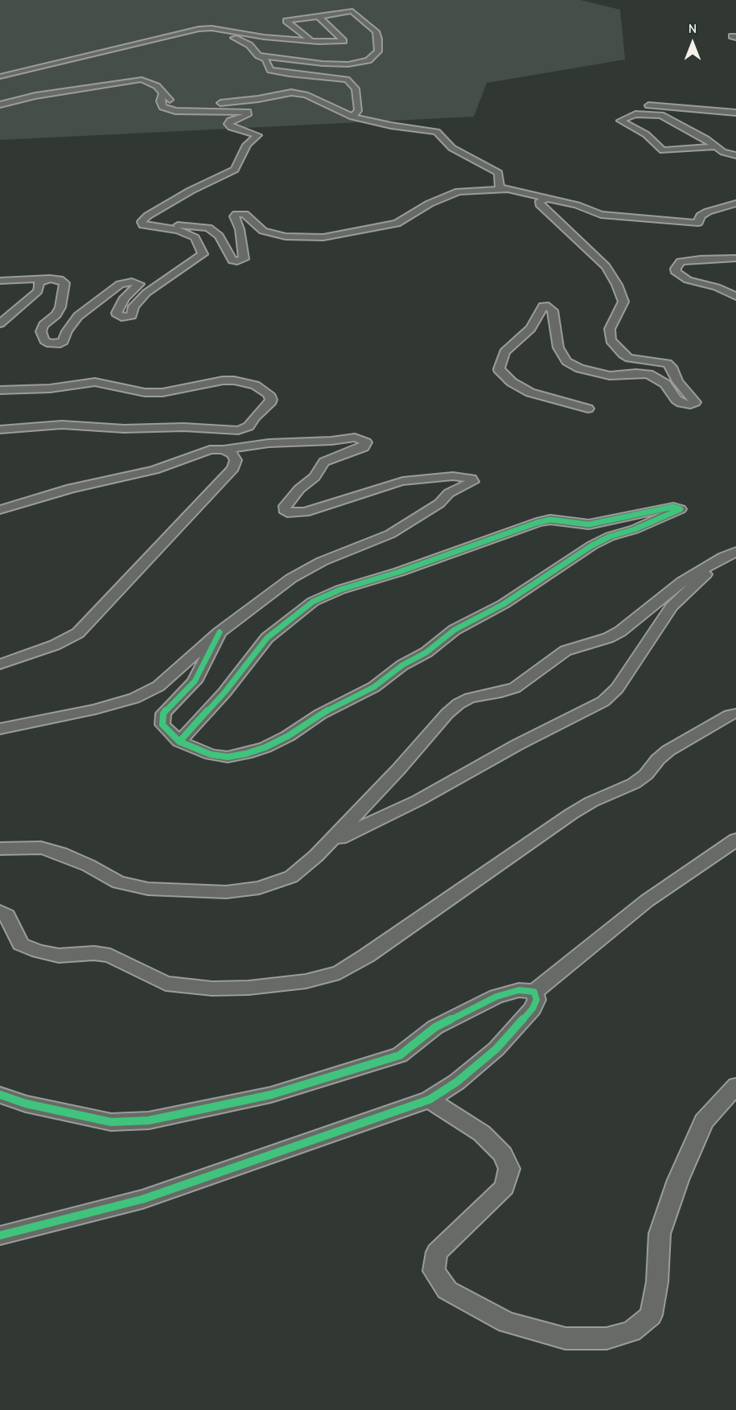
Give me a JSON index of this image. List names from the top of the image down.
{
  "north": "top"
}
